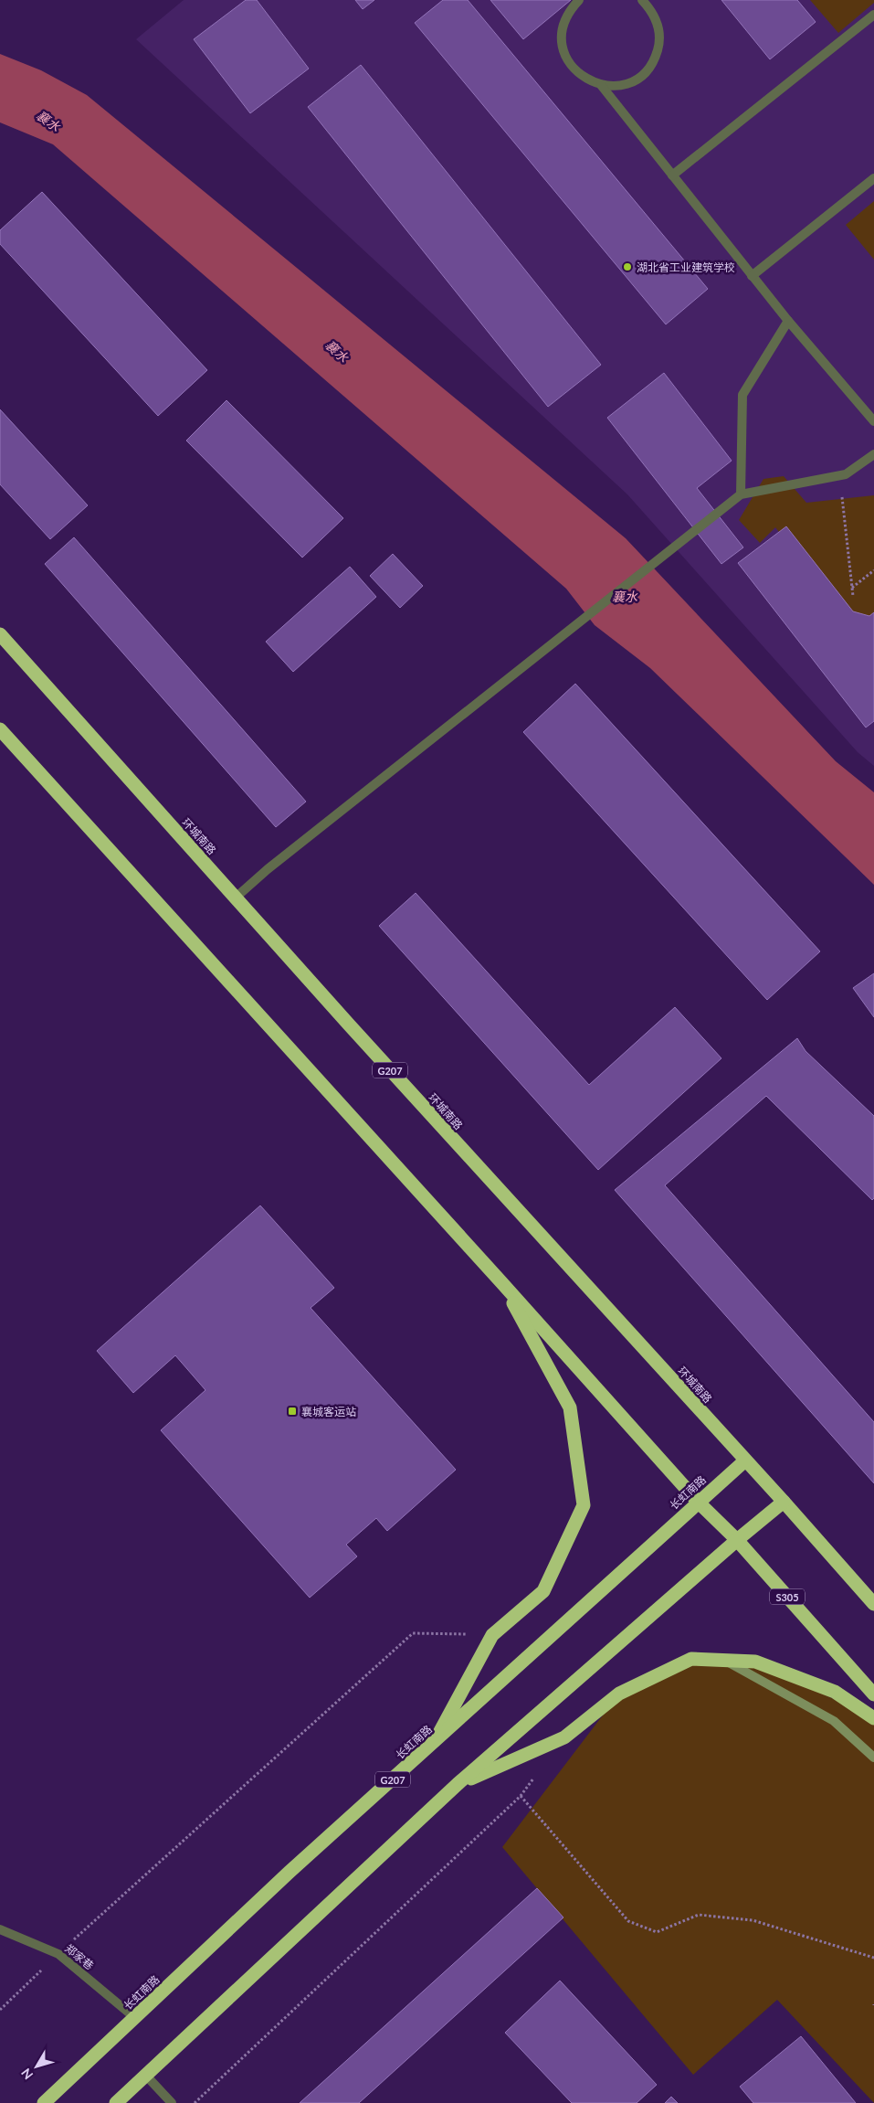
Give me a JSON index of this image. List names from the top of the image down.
{
  "streets": {
    "highway": [
      "环城南路",
      "G207",
      "长虹南路",
      "S305"
    ],
    "street": ["郑家巷"]
  },
  "crossings": [
    ["环城南路", "长虹南路"],
    ["长虹南路", "S305"],
    ["长虹南路", "郑家巷"]
  ],
  "water": ["襄水"],
  "places": {
    "other": ["湖北省工业建筑学校"],
    "transit": ["襄城客运站"]
  },
  "north": "bottom left"
}
